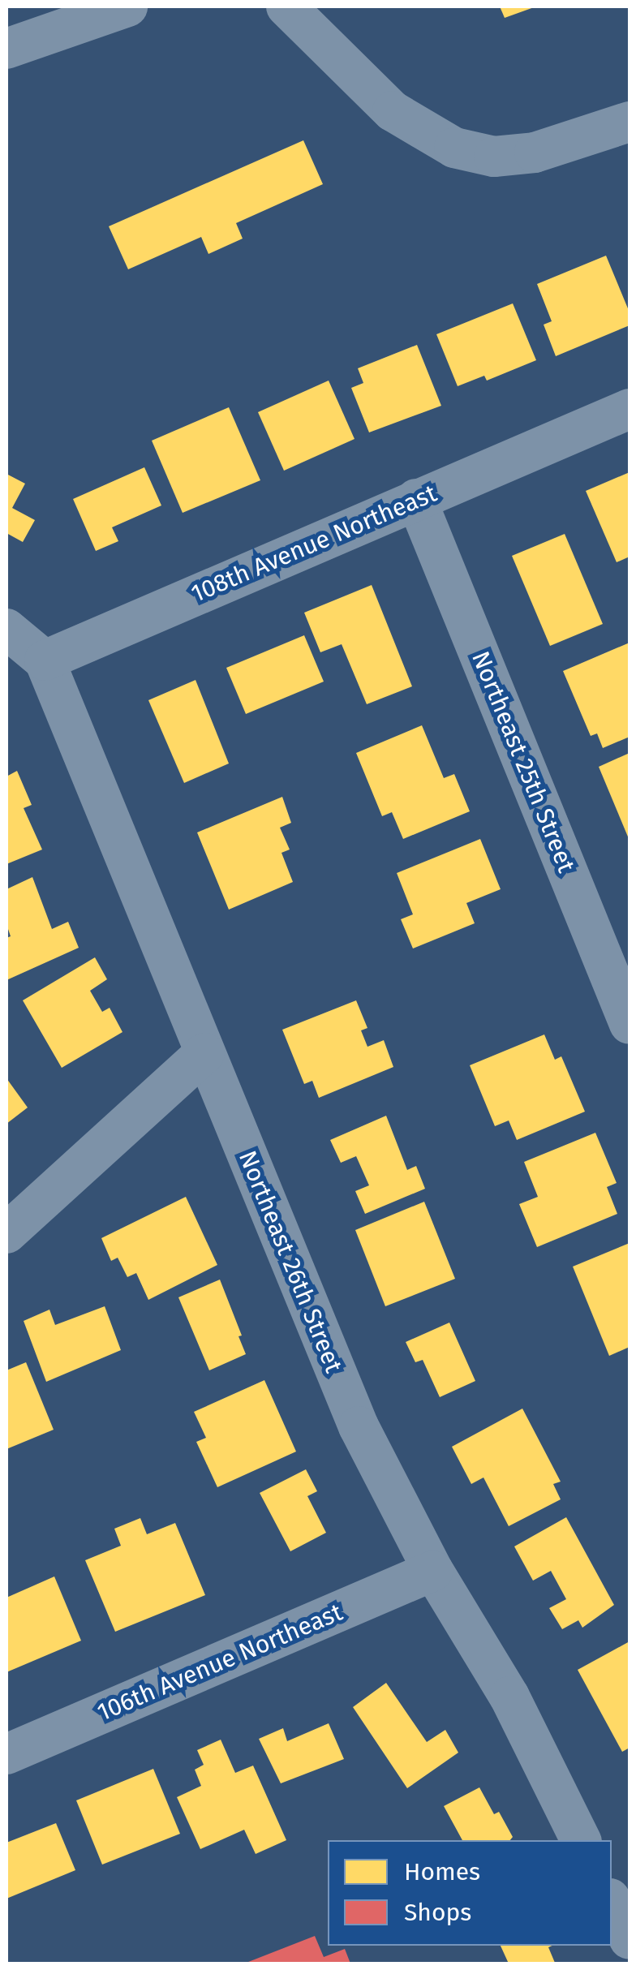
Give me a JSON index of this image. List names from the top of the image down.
{
  "streets": {
    "street": [
      "108th Avenue Northeast",
      "Northeast 25th Street",
      "Northeast 26th Street",
      "106th Avenue Northeast"
    ]
  },
  "crossings": [
    ["108th Avenue Northeast", "Northeast 25th Street"],
    ["108th Avenue Northeast", "Northeast 26th Street"],
    ["Northeast 26th Street", "106th Avenue Northeast"]
  ],
  "legend": ["Homes", "Shops"]
}
